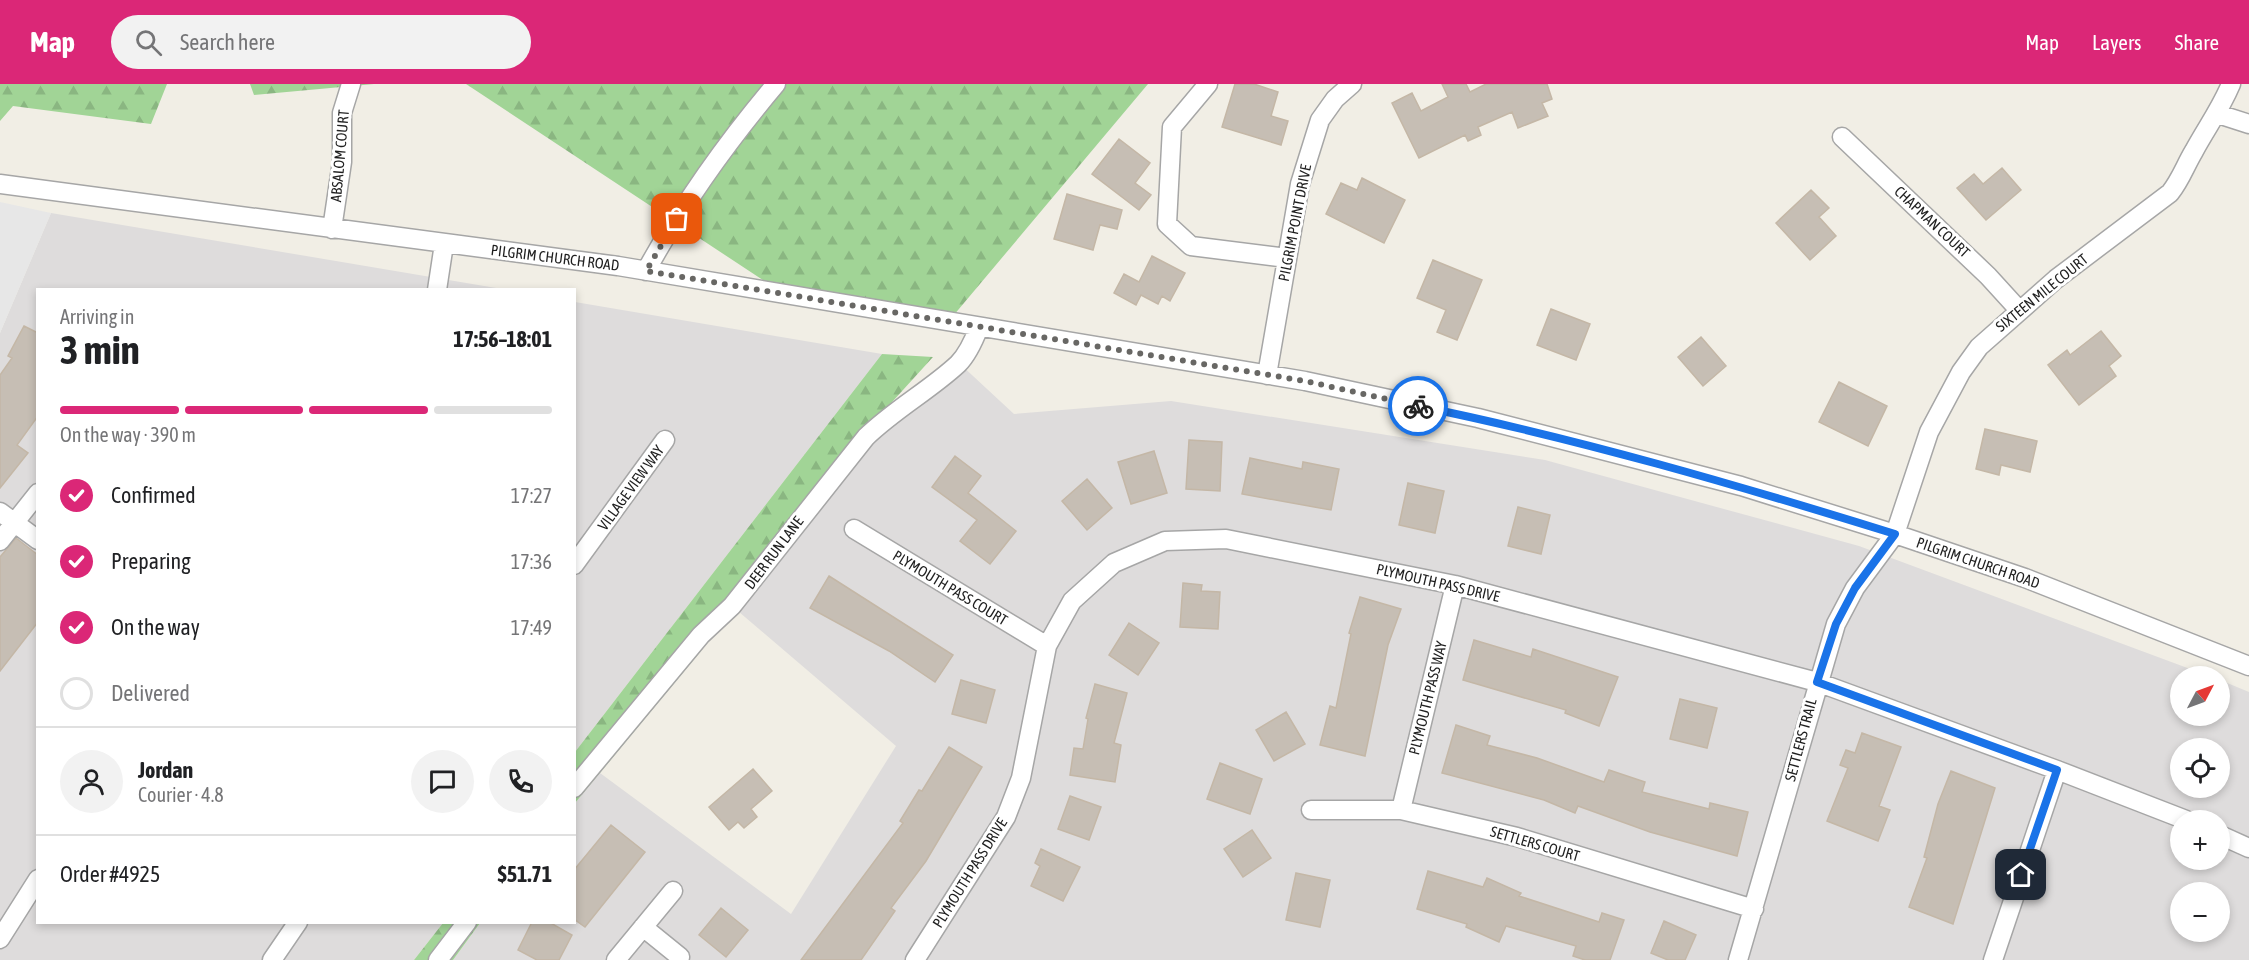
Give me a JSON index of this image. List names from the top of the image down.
{
  "streets": {
    "street": [
      "ABSALOM COURT",
      "CHAPMAN COURT",
      "PILGRIM POINT DRIVE",
      "PILGRIM CHURCH ROAD",
      "SIXTEEN MILE COURT",
      "VILLAGE VIEW WAY",
      "DEER RUN LANE",
      "PLYMOUTH PASS DRIVE",
      "PLYMOUTH PASS COURT",
      "PLYMOUTH PASS WAY",
      "SETTLERS TRAIL",
      "SETTLERS COURT"
    ]
  },
  "crossings": [
    ["ABSALOM COURT", "PILGRIM CHURCH ROAD"],
    ["CHAPMAN COURT", "SIXTEEN MILE COURT"],
    ["PILGRIM POINT DRIVE", "PILGRIM CHURCH ROAD"],
    ["PILGRIM CHURCH ROAD", "SIXTEEN MILE COURT"],
    ["PILGRIM CHURCH ROAD", "DEER RUN LANE"],
    ["PILGRIM CHURCH ROAD", "SETTLERS TRAIL"],
    ["SIXTEEN MILE COURT", "SETTLERS TRAIL"],
    ["PLYMOUTH PASS DRIVE", "PLYMOUTH PASS COURT"],
    ["PLYMOUTH PASS DRIVE", "PLYMOUTH PASS WAY"],
    ["PLYMOUTH PASS DRIVE", "SETTLERS TRAIL"],
    ["PLYMOUTH PASS WAY", "SETTLERS COURT"],
    ["SETTLERS TRAIL", "SETTLERS COURT"]
  ],
  "north": "top right",
  "page": {
    "header": "Map",
    "search": "Search here",
    "nav": ["Map", "Layers", "Share"],
    "heading": ["3 min", "Arriving in", "17:56–18:01"],
    "panel": [
      "Jordan",
      "Courier · 4.8",
      "Order #4925",
      "$51.71"
    ],
    "bar": "On the way · 390 m",
    "list": [
      ["Confirmed", "17:27"],
      ["Preparing", "17:36"],
      ["On the way", "17:49"],
      "Delivered"
    ],
    "map_buttons": ["+", "−"]
  }
}
